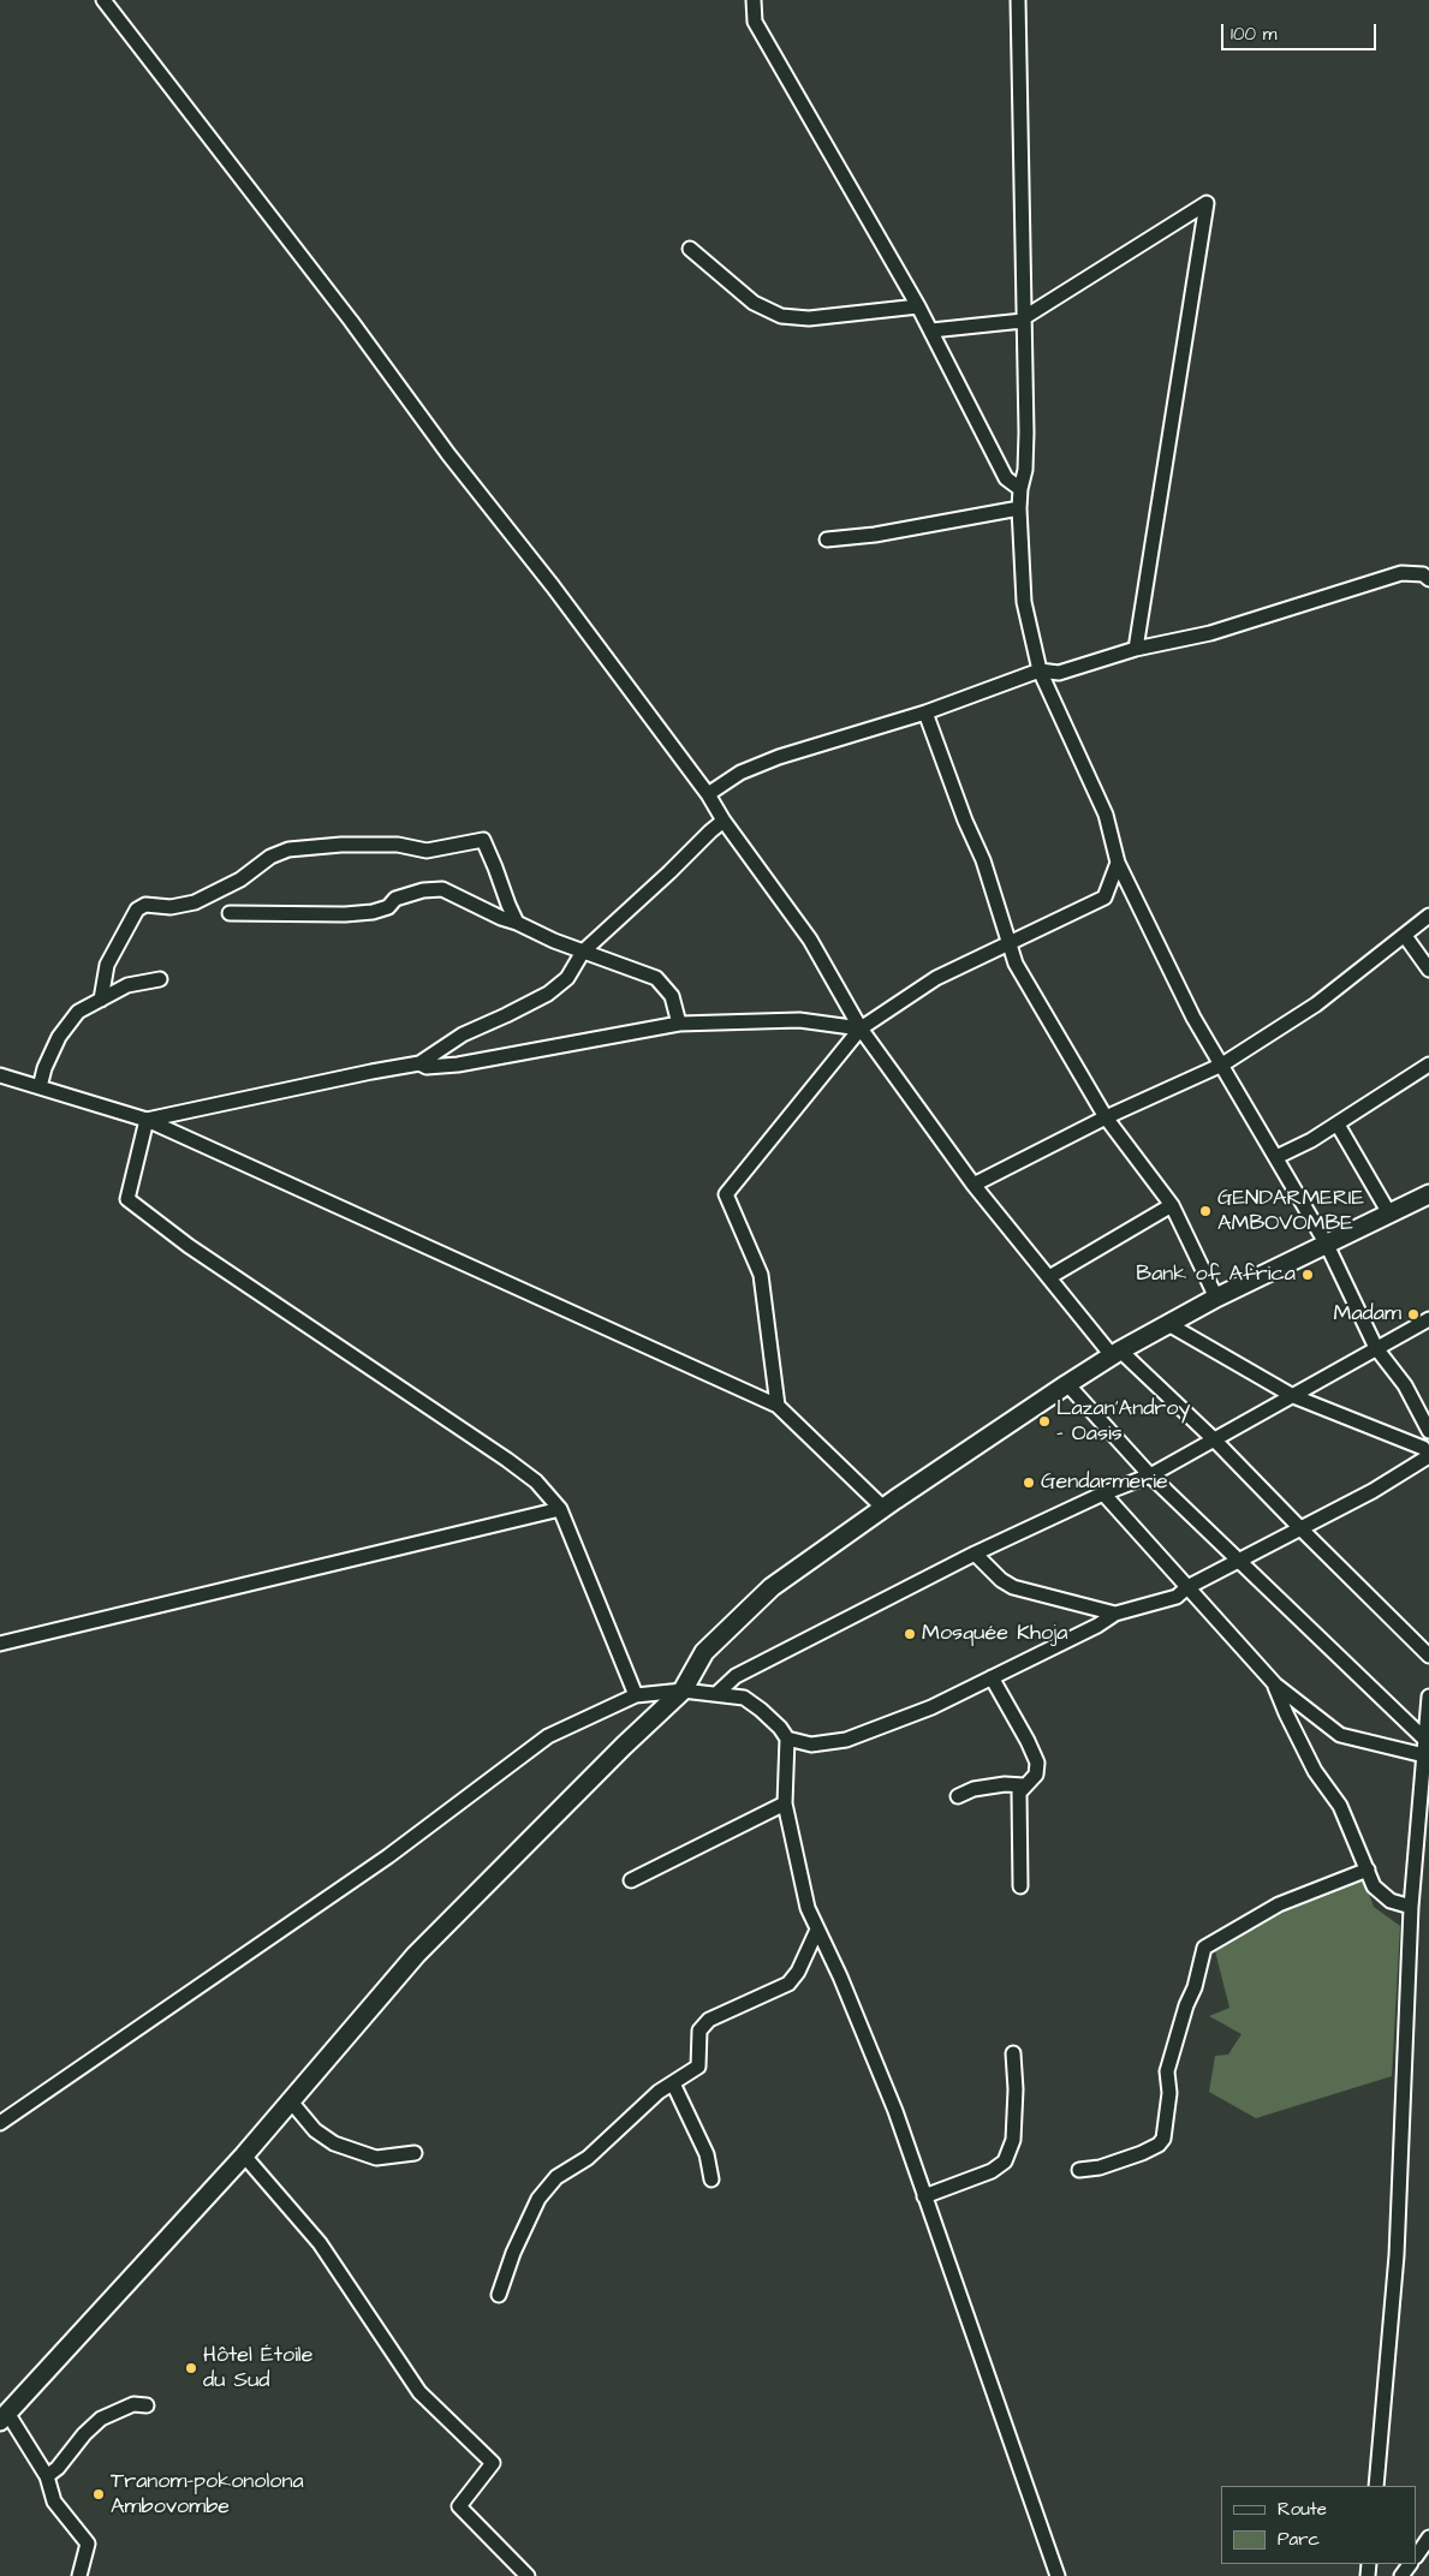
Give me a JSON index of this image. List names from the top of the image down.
{
  "places": [
    "GENDARMERIE AMBOVOMBE",
    "Bank of Africa",
    "Madam",
    "Lazan'Androy - Oasis",
    "Gendarmerie",
    "Mosquée Khoja",
    "Hôtel Étoile du Sud",
    "Tranom-pokonolona Ambovombe"
  ],
  "legend": ["Route", "Parc"],
  "scale_bar": "100 m"
}
